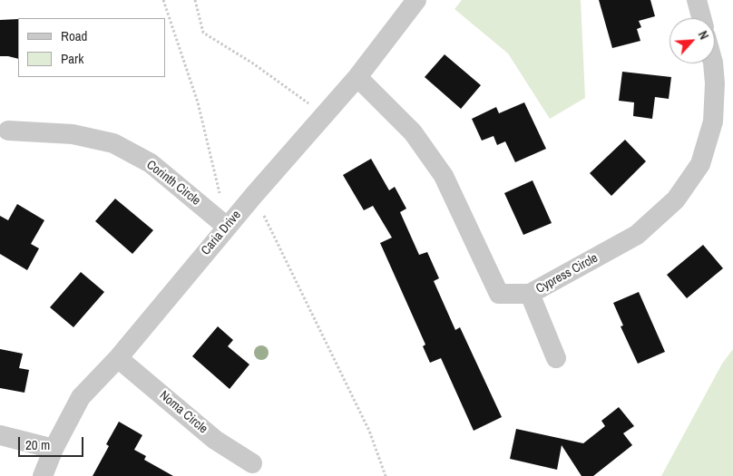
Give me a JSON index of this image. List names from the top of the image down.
{
  "streets": {
    "street": [
      "Corinth Circle",
      "Caria Drive",
      "Cypress Circle",
      "Noma Circle"
    ]
  },
  "crossings": [
    ["Corinth Circle", "Caria Drive"],
    ["Caria Drive", "Cypress Circle"],
    ["Caria Drive", "Noma Circle"]
  ],
  "legend": ["Road", "Park"],
  "scale_bar": "20 m",
  "north": "top right"
}
